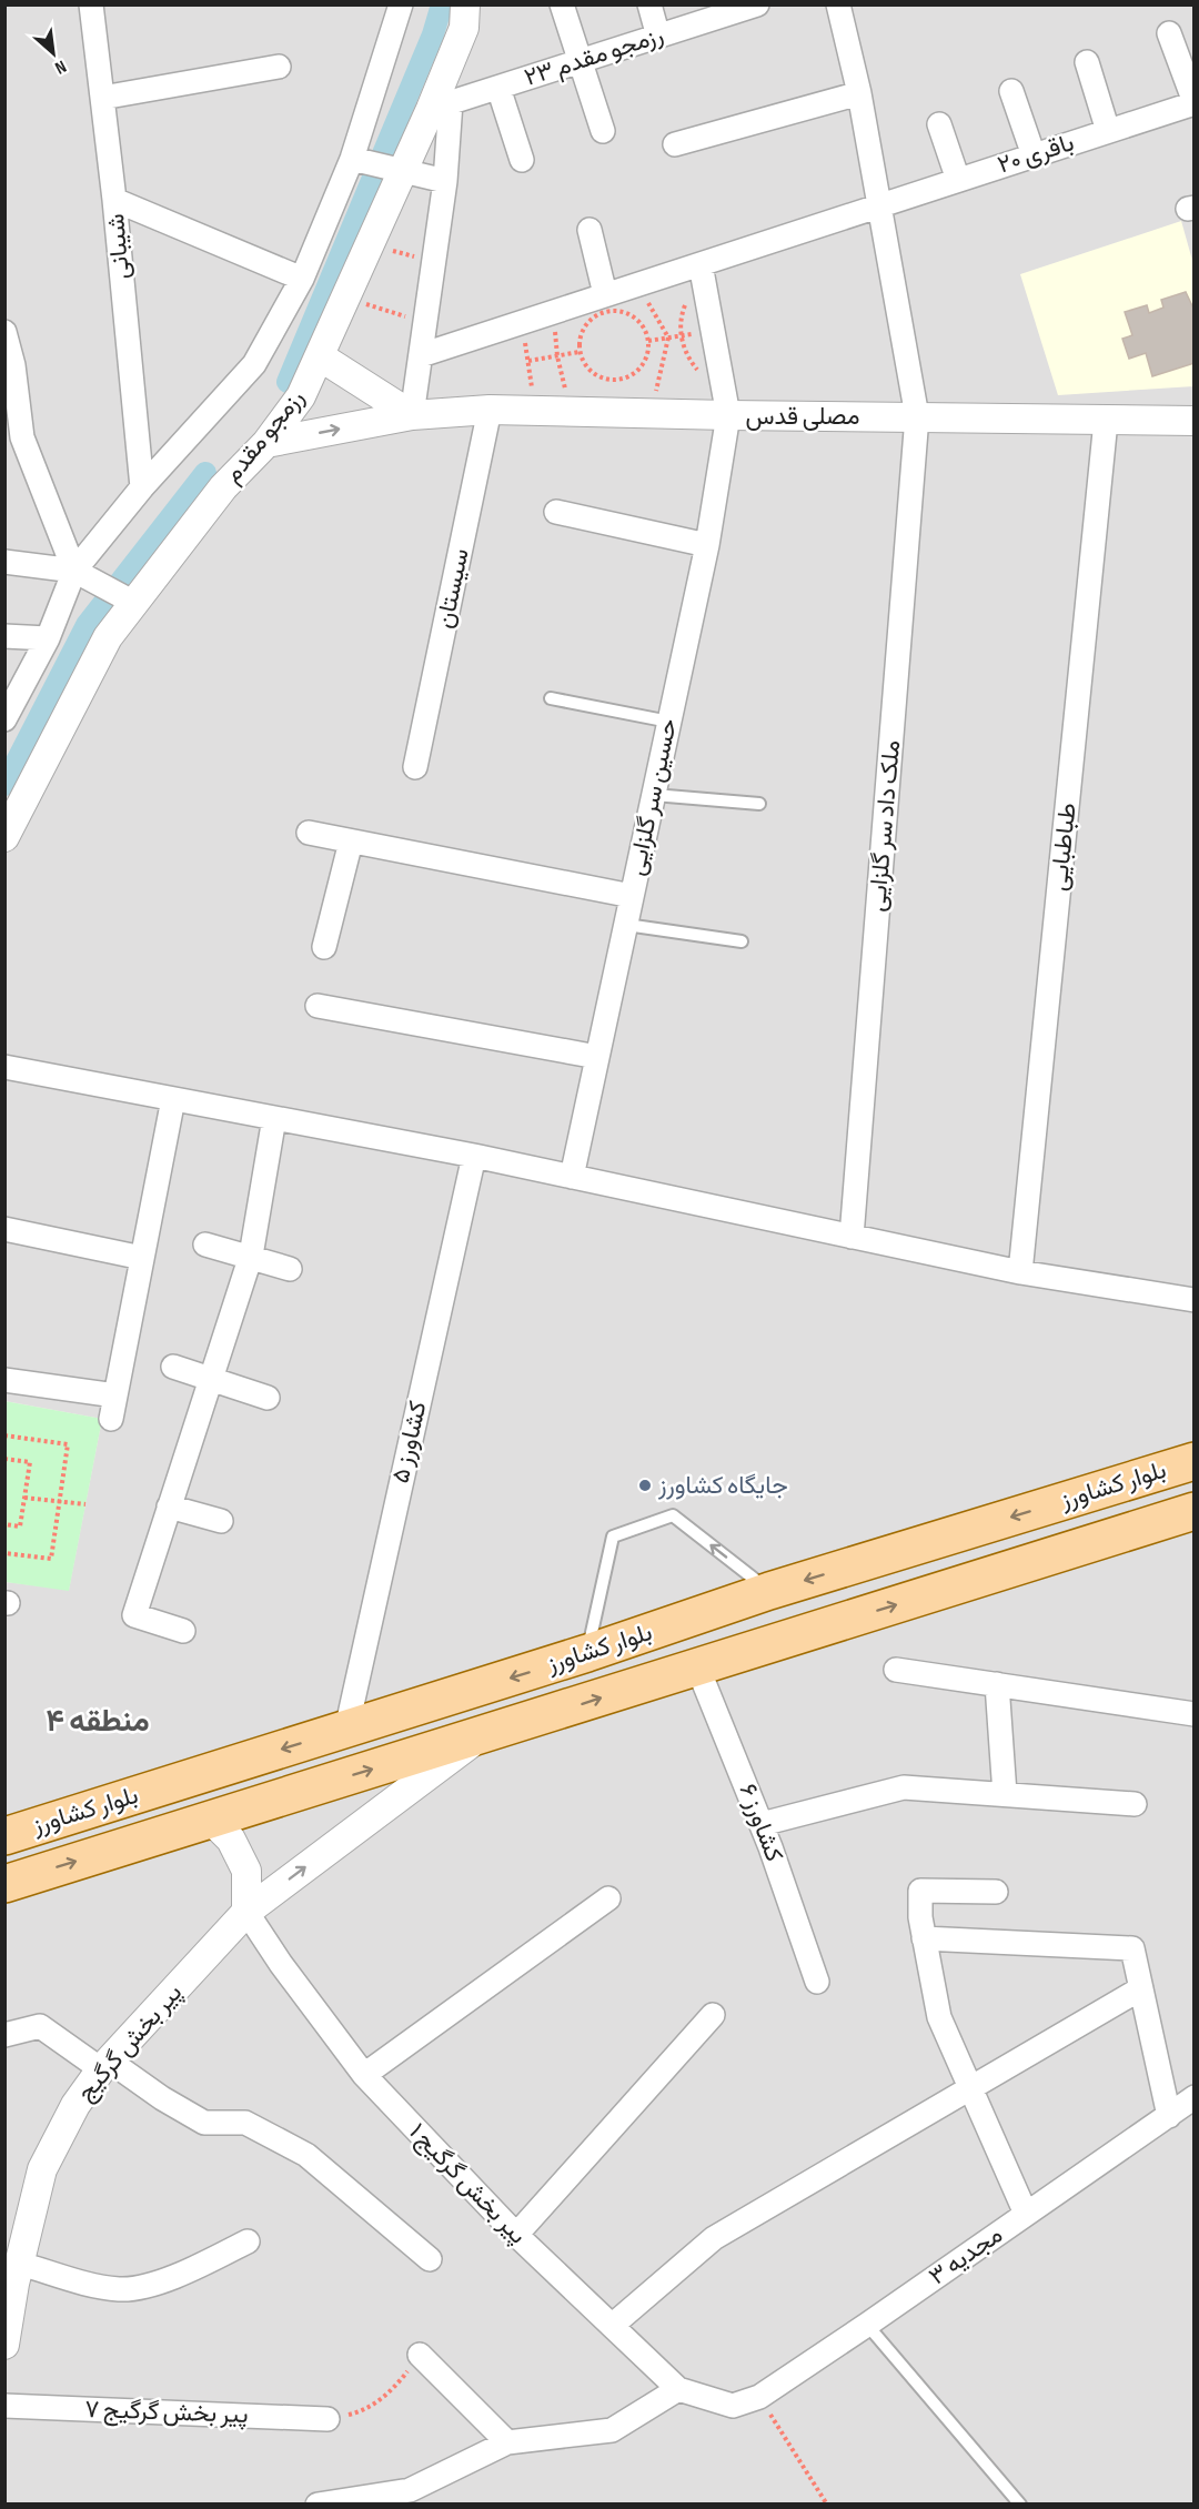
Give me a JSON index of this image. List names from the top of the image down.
{
  "streets": {
    "main road": ["بلوار کشاورز"],
    "street": [
      "رزمجو مقدم ۲۳",
      "باقری ۲۰",
      "شیبانی",
      "مصلی قدس",
      "رزمجو مقدم",
      "سیستان",
      "حسین سر گلزایی",
      "ملک داد سر گلزایی",
      "طباطبایی",
      "کشاورز ۵",
      "کشاورز ۶",
      "پیر بخش گرگیج",
      "پیر بخش گرگیج ۱",
      "مجدیه ۳",
      "پیر بخش گرگیج ۷"
    ]
  },
  "crossings": [
    ["رزمجو مقدم ۲۳", "رزمجو مقدم"],
    ["باقری ۲۰", "حسین سر گلزایی"],
    ["باقری ۲۰", "ملک داد سر گلزایی"],
    ["مصلی قدس", "رزمجو مقدم"],
    ["مصلی قدس", "سیستان"],
    ["مصلی قدس", "حسین سر گلزایی"],
    ["مصلی قدس", "ملک داد سر گلزایی"],
    ["مصلی قدس", "طباطبایی"],
    ["کشاورز ۵", "بلوار کشاورز"],
    ["بلوار کشاورز", "کشاورز ۶"],
    ["بلوار کشاورز", "پیر بخش گرگیج"],
    ["پیر بخش گرگیج", "پیر بخش گرگیج ۱"],
    ["پیر بخش گرگیج ۱", "مجدیه ۳"]
  ],
  "districts": ["منطقه ۴"],
  "places": ["جایگاه کشاورز"],
  "north": "bottom right"
}
